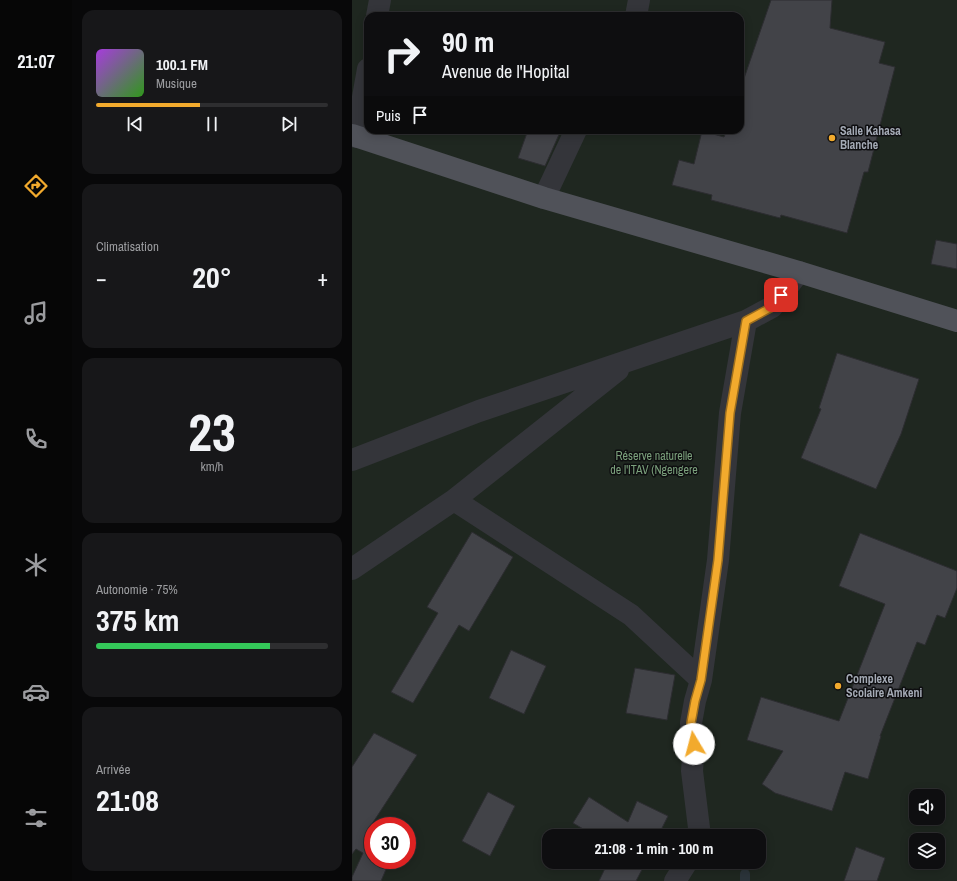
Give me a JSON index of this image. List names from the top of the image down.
{
  "parks": ["Réserve naturelle de l'ITAV (Ngengere"],
  "places": ["Salle Kahasa Blanche", "Complexe Scolaire Amkeni"],
  "page": {
    "tabs": "21:07",
    "turn": ["90 m", "Avenue de l'Hopital"],
    "song": ["100.1 FM", "Musique"],
    "then": "Puis",
    "tile": [
      "Climatisation",
      ["23", "km/h"],
      ["Autonomie · 75%", "375 km"],
      ["Arrivée", "21:08"]
    ],
    "heat": ["−", "20°", "+"],
    "limit": "30",
    "trip": "21:08 · 1 min · 100 m"
  }
}
